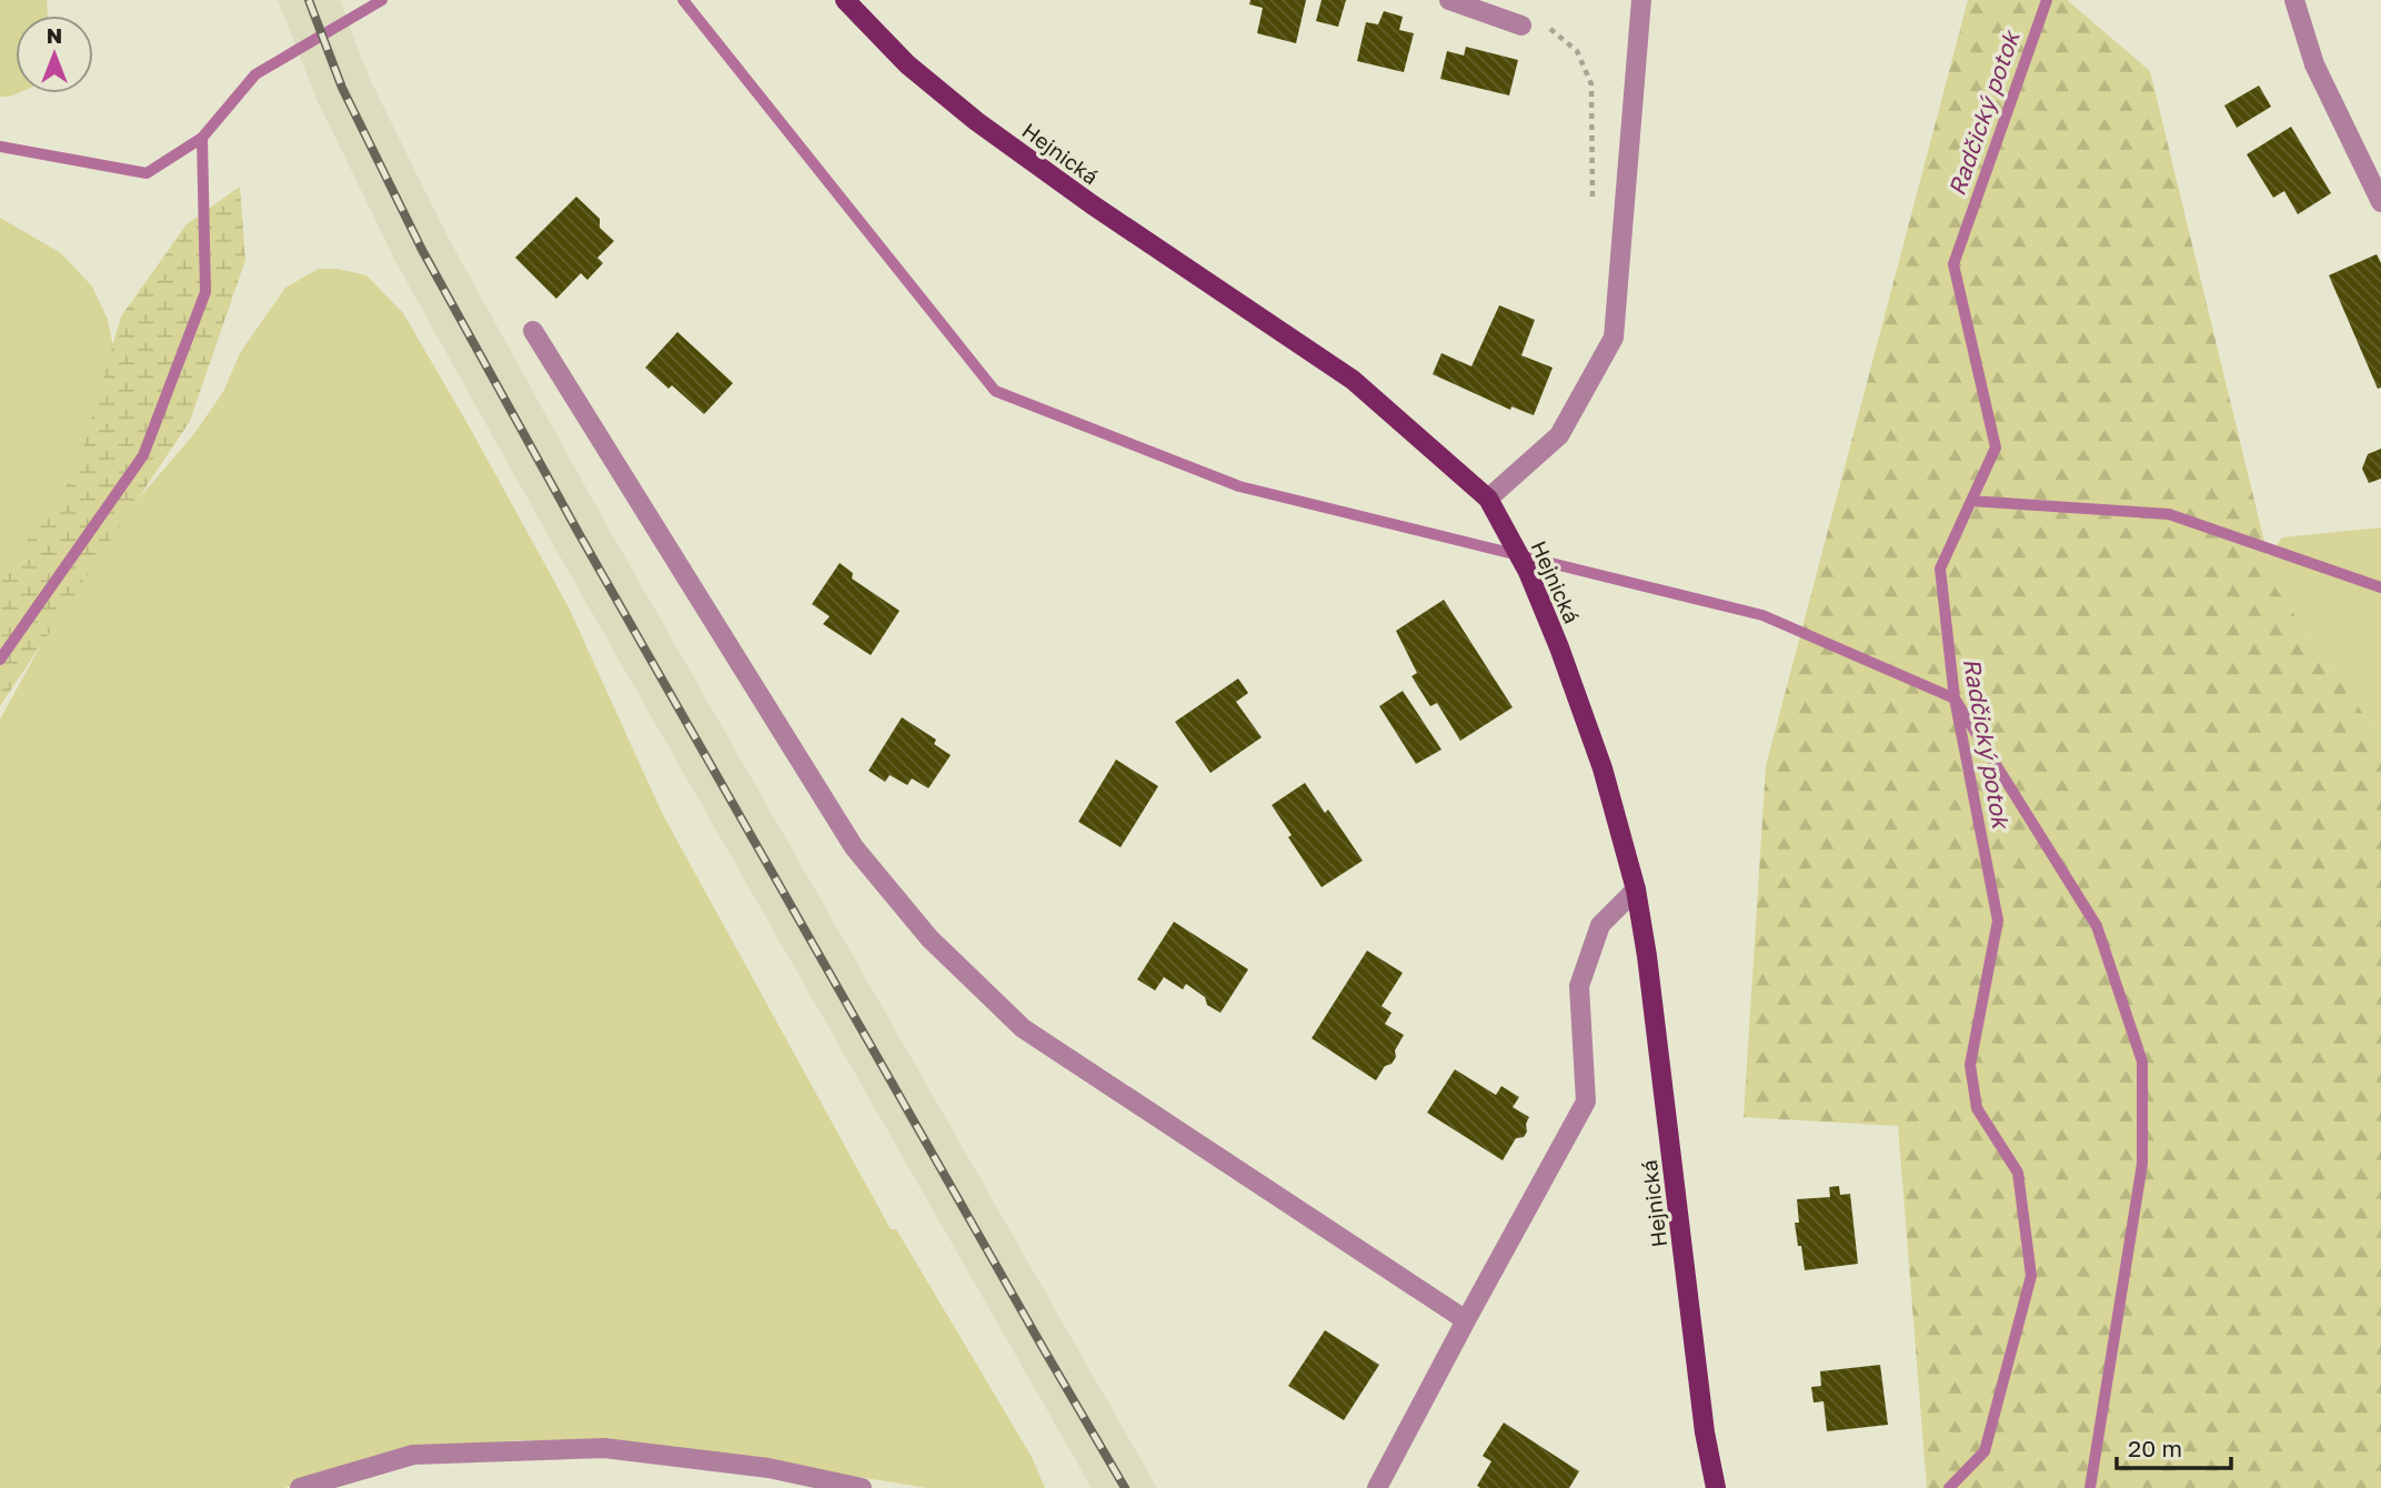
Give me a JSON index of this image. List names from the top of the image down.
{
  "streets": {
    "main road": ["Hejnická"]
  },
  "water": ["Radčický potok"],
  "scale_bar": "20 m",
  "north": "top"
}
